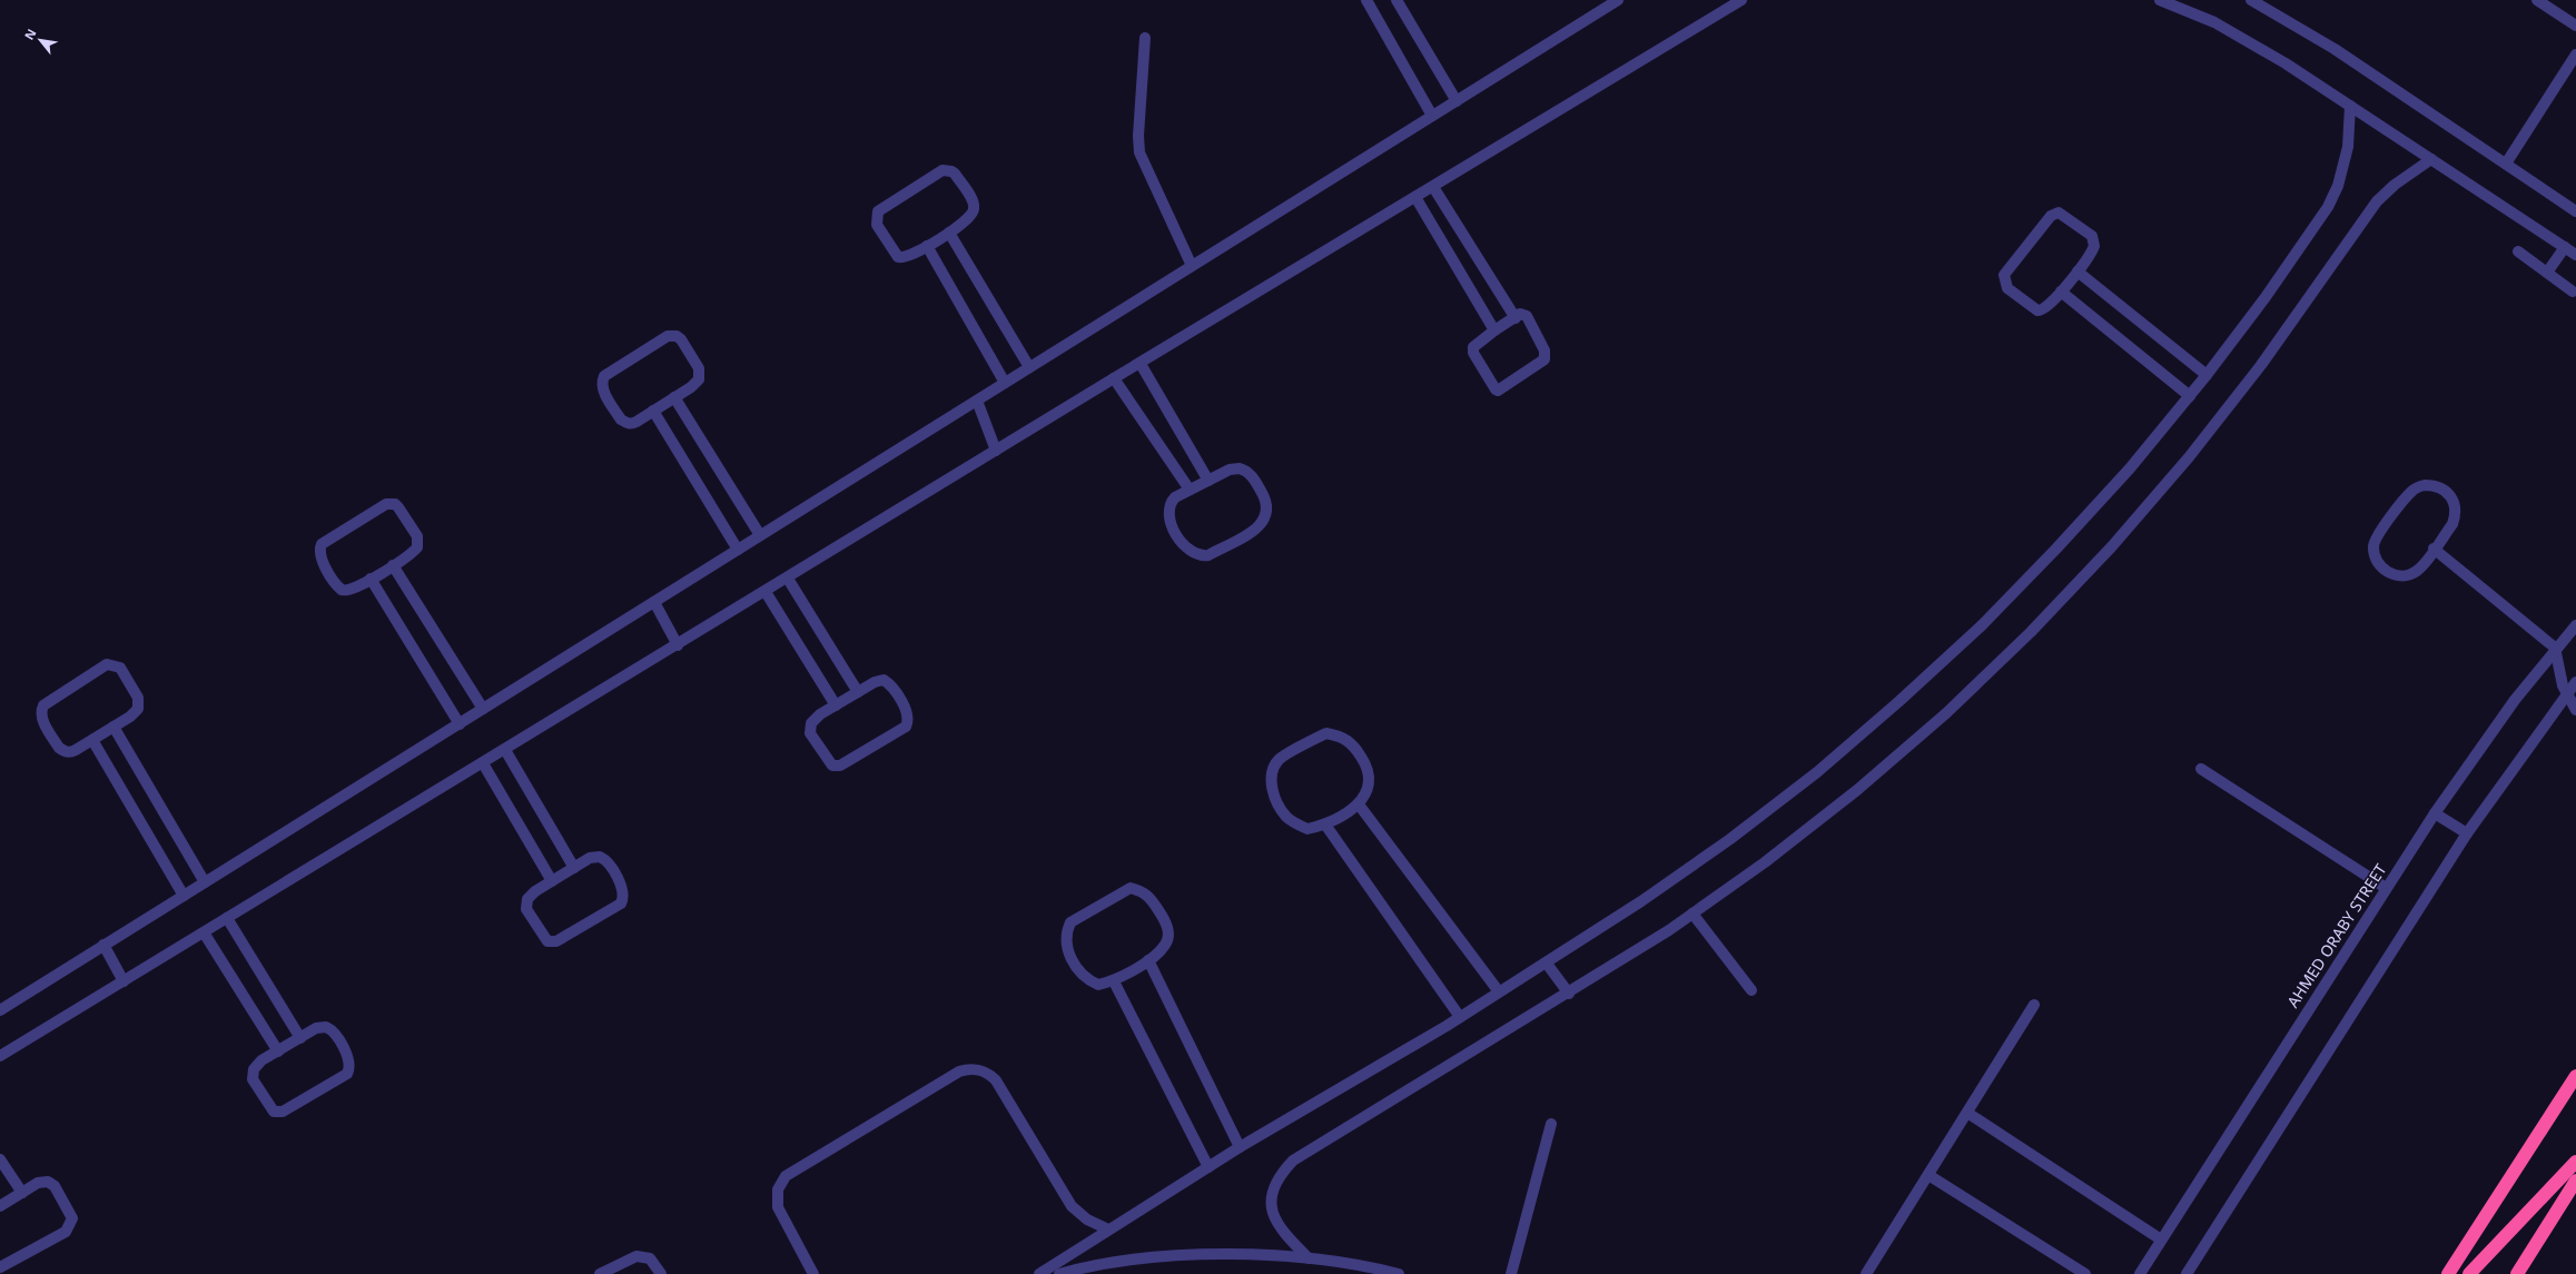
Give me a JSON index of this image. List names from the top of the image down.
{
  "streets": {
    "street": ["AHMED ORABY STREET"]
  },
  "north": "top left"
}
